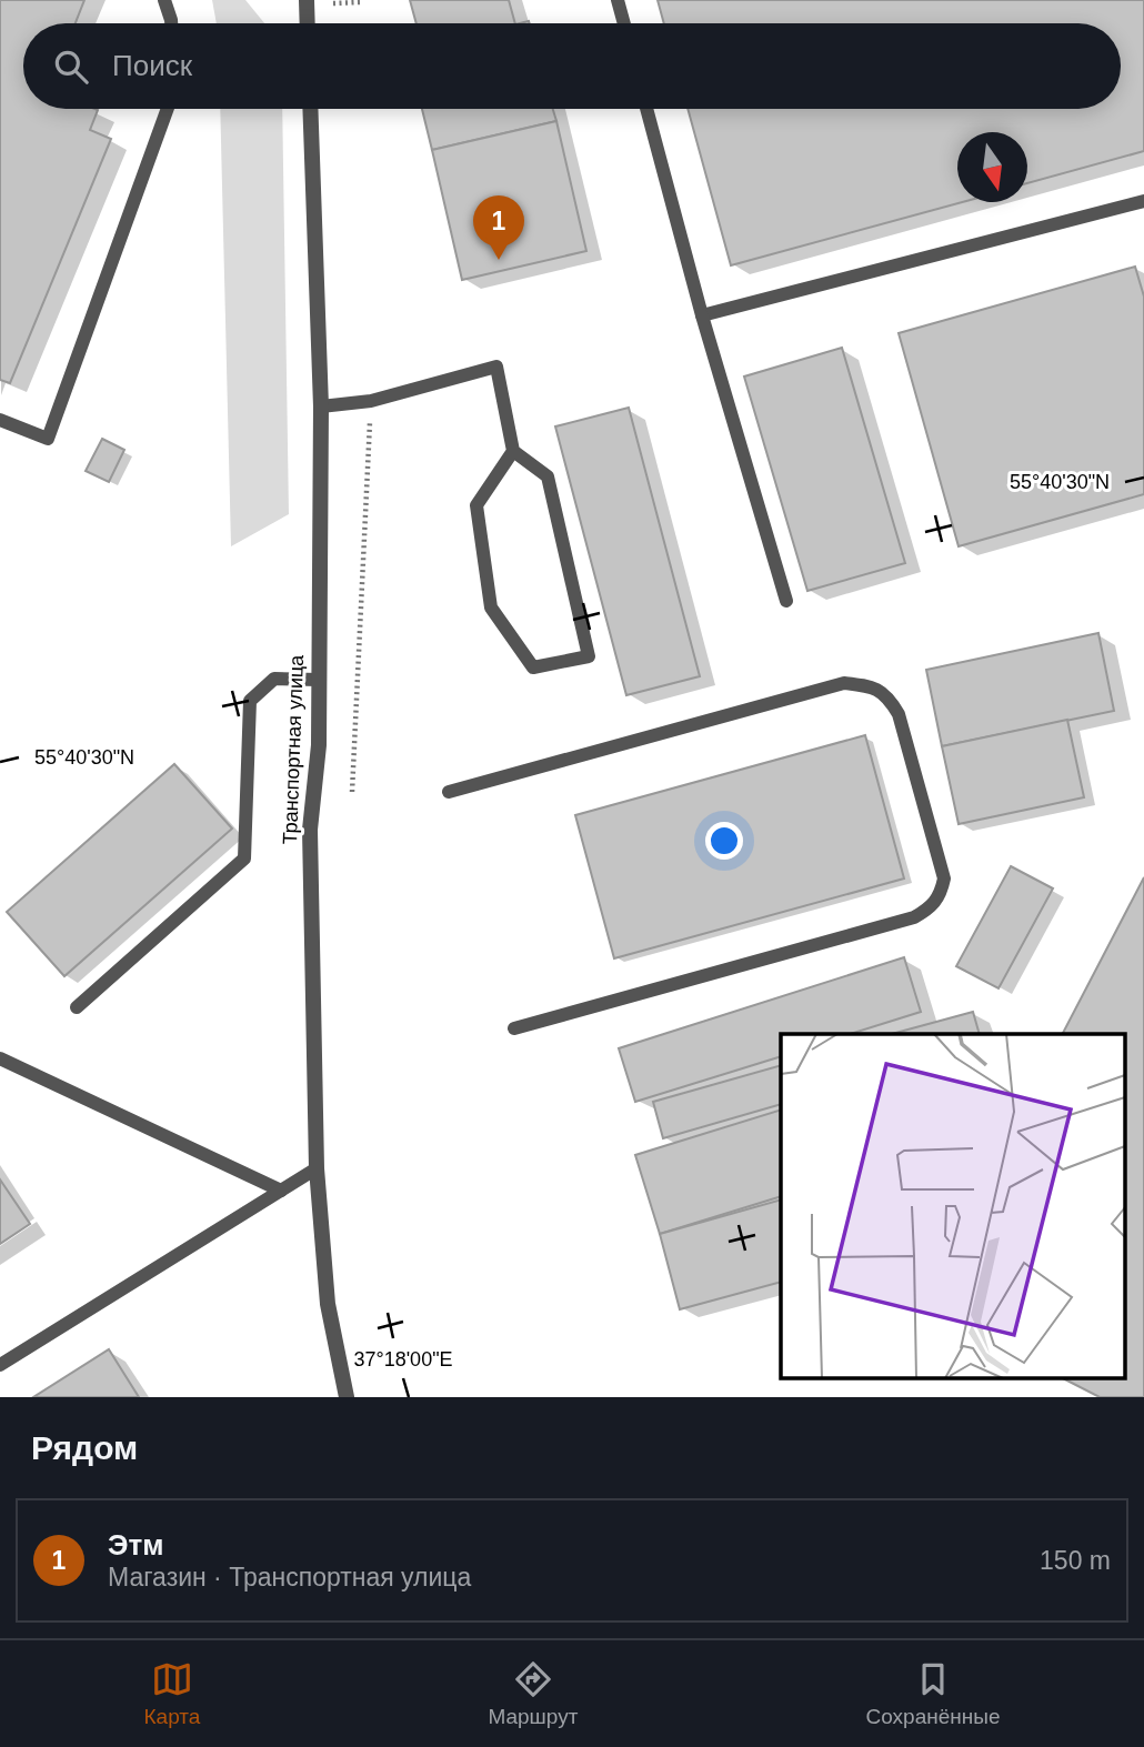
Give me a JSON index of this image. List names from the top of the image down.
{
  "streets": {
    "street": ["Транспортная улица"]
  },
  "north": "bottom",
  "page": {
    "search": "Поиск",
    "pins": "1",
    "heading": "Рядом",
    "list": [
      {
        "mark": "1",
        "name": "Этм",
        "note": "Магазин · Транспортная улица",
        "value": "150 m"
      }
    ],
    "nav": ["Карта", "Маршрут", "Сохранённые"]
  },
  "coordinates": ["55°40'30\"N", "37°18'00\"E"]
}
